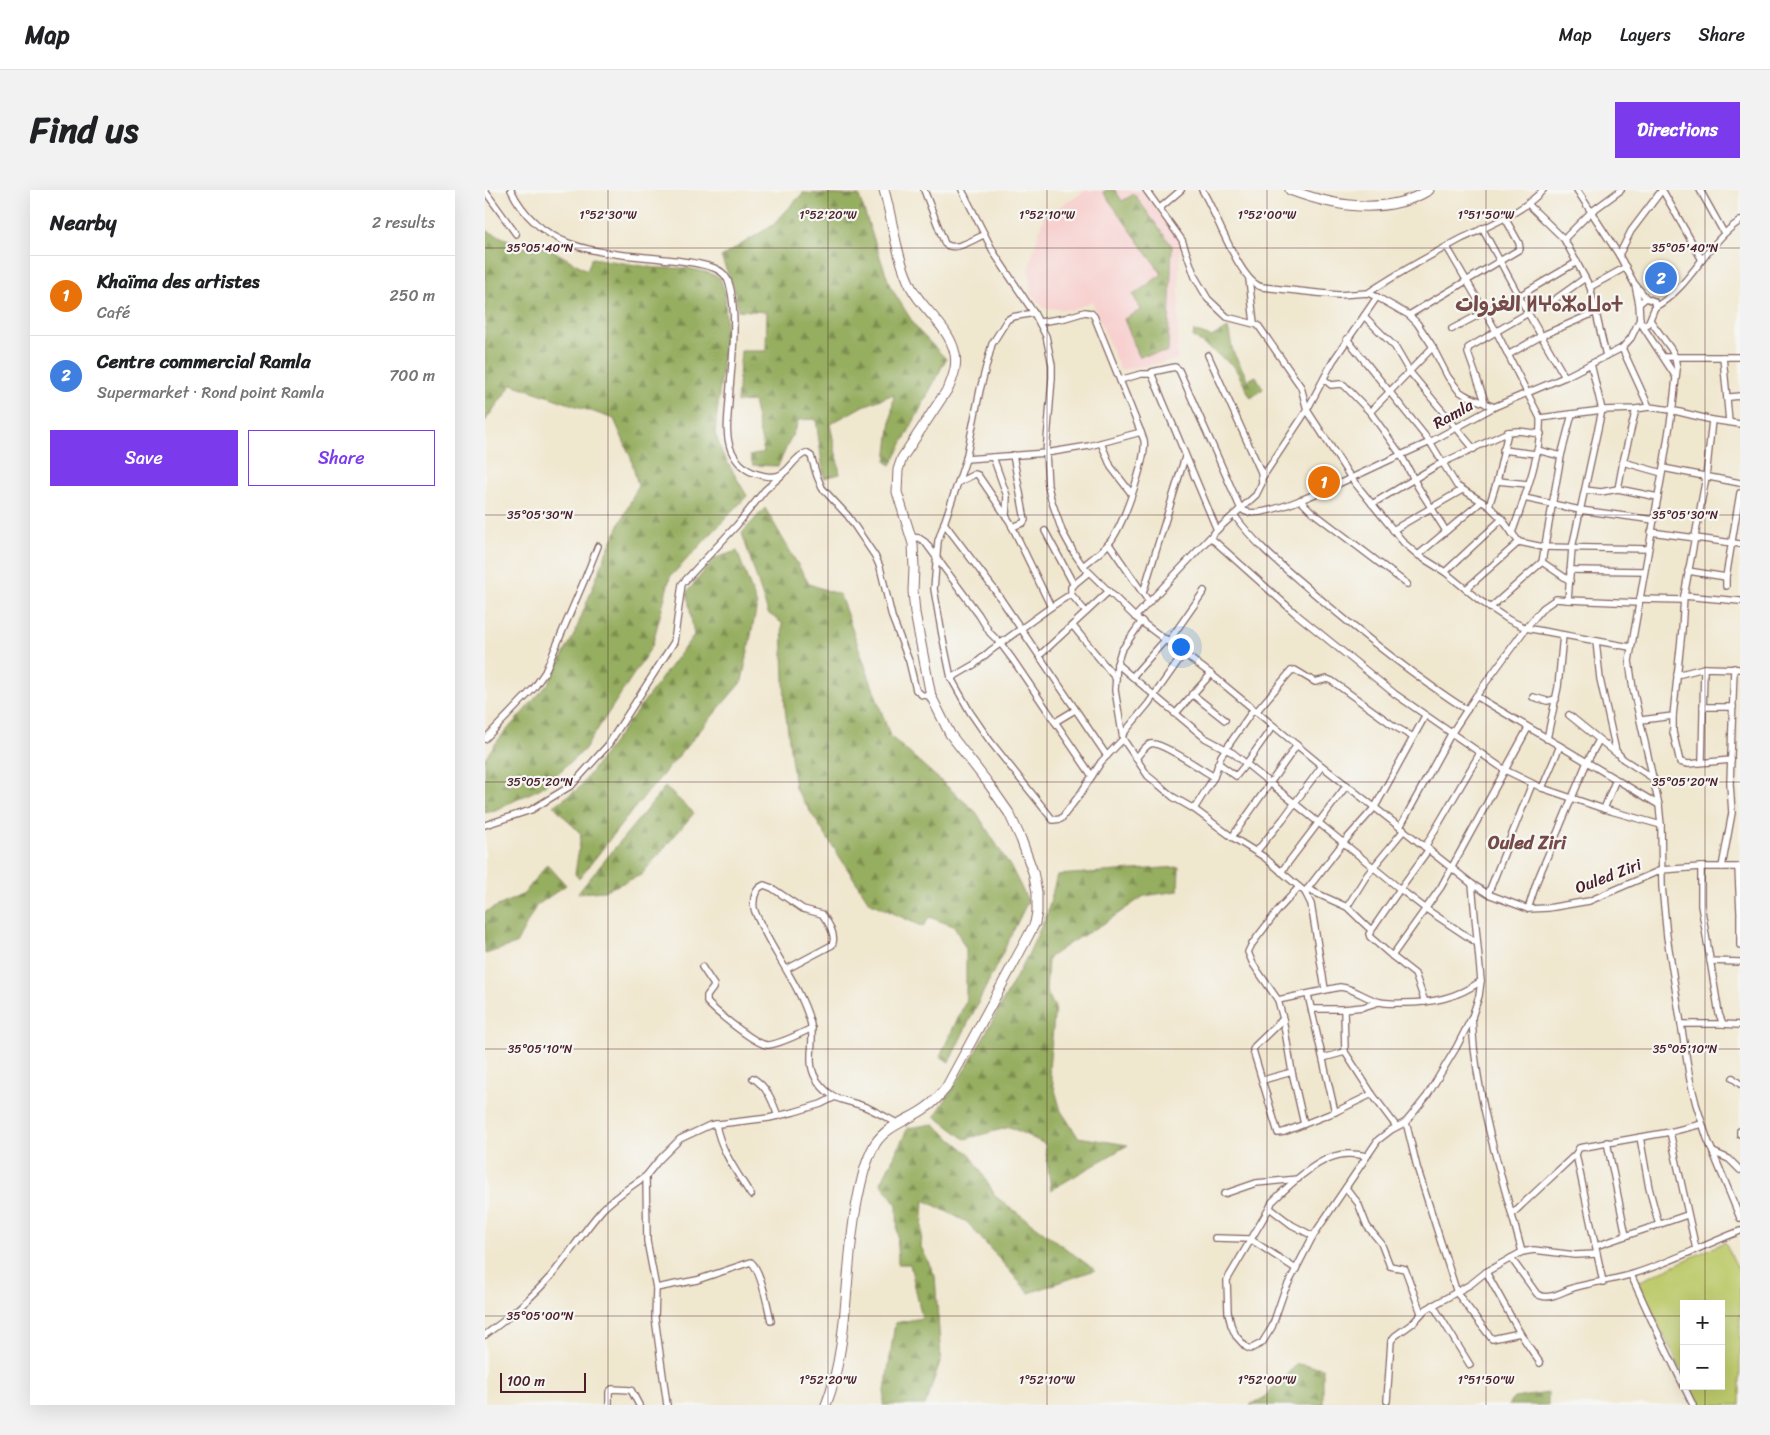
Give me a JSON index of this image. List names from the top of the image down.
{
  "streets": {
    "street": ["Ramla", "Ouled Ziri"]
  },
  "districts": ["الغزوات ⵍⵖⴰⵣⴰⵡⴰⵜ", "Ouled Ziri"],
  "scale_bar": "100 m",
  "page": {
    "header": "Map",
    "nav": ["Map", "Layers", "Share"],
    "title": "Find us",
    "buttons": [
      "Directions",
      ["Save", "Share"]
    ],
    "heading": ["Nearby", "2 results"],
    "list": [
      {
        "mark": "1",
        "name": "Khaïma des artistes",
        "note": "Café",
        "value": "250 m"
      },
      {
        "mark": "2",
        "name": "Centre commercial Ramla",
        "note": "Supermarket · Rond point Ramla",
        "value": "700 m"
      }
    ],
    "pins": ["2", "1"],
    "map_buttons": ["+", "−"],
    "scale": "100 m"
  },
  "coordinates": [
    "1°52'30\"W",
    "1°52'20\"W",
    "1°52'10\"W",
    "1°52'00\"W",
    "1°51'50\"W",
    "35°05'40\"N",
    "35°05'30\"N",
    "35°05'20\"N",
    "35°05'10\"N",
    "35°05'00\"N"
  ]
}
